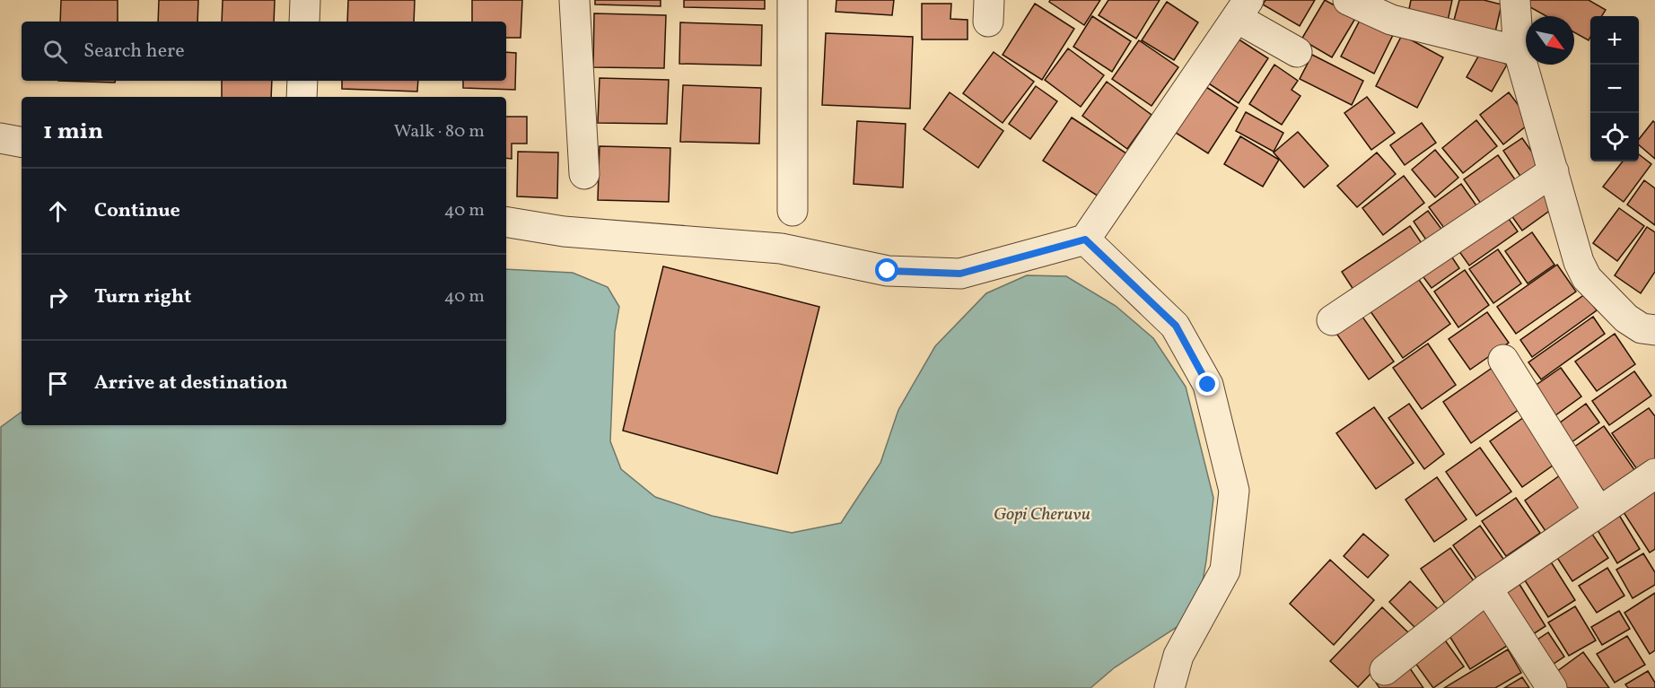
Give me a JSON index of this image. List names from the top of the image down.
{
  "water": ["Gopi Cheruvu"],
  "north": "bottom right",
  "page": {
    "map_buttons": ["+", "−"],
    "search": "Search here",
    "heading": ["1 min", "Walk · 80 m"],
    "list": [
      ["Continue", "40 m"],
      ["Turn right", "40 m"],
      "Arrive at destination"
    ]
  }
}
